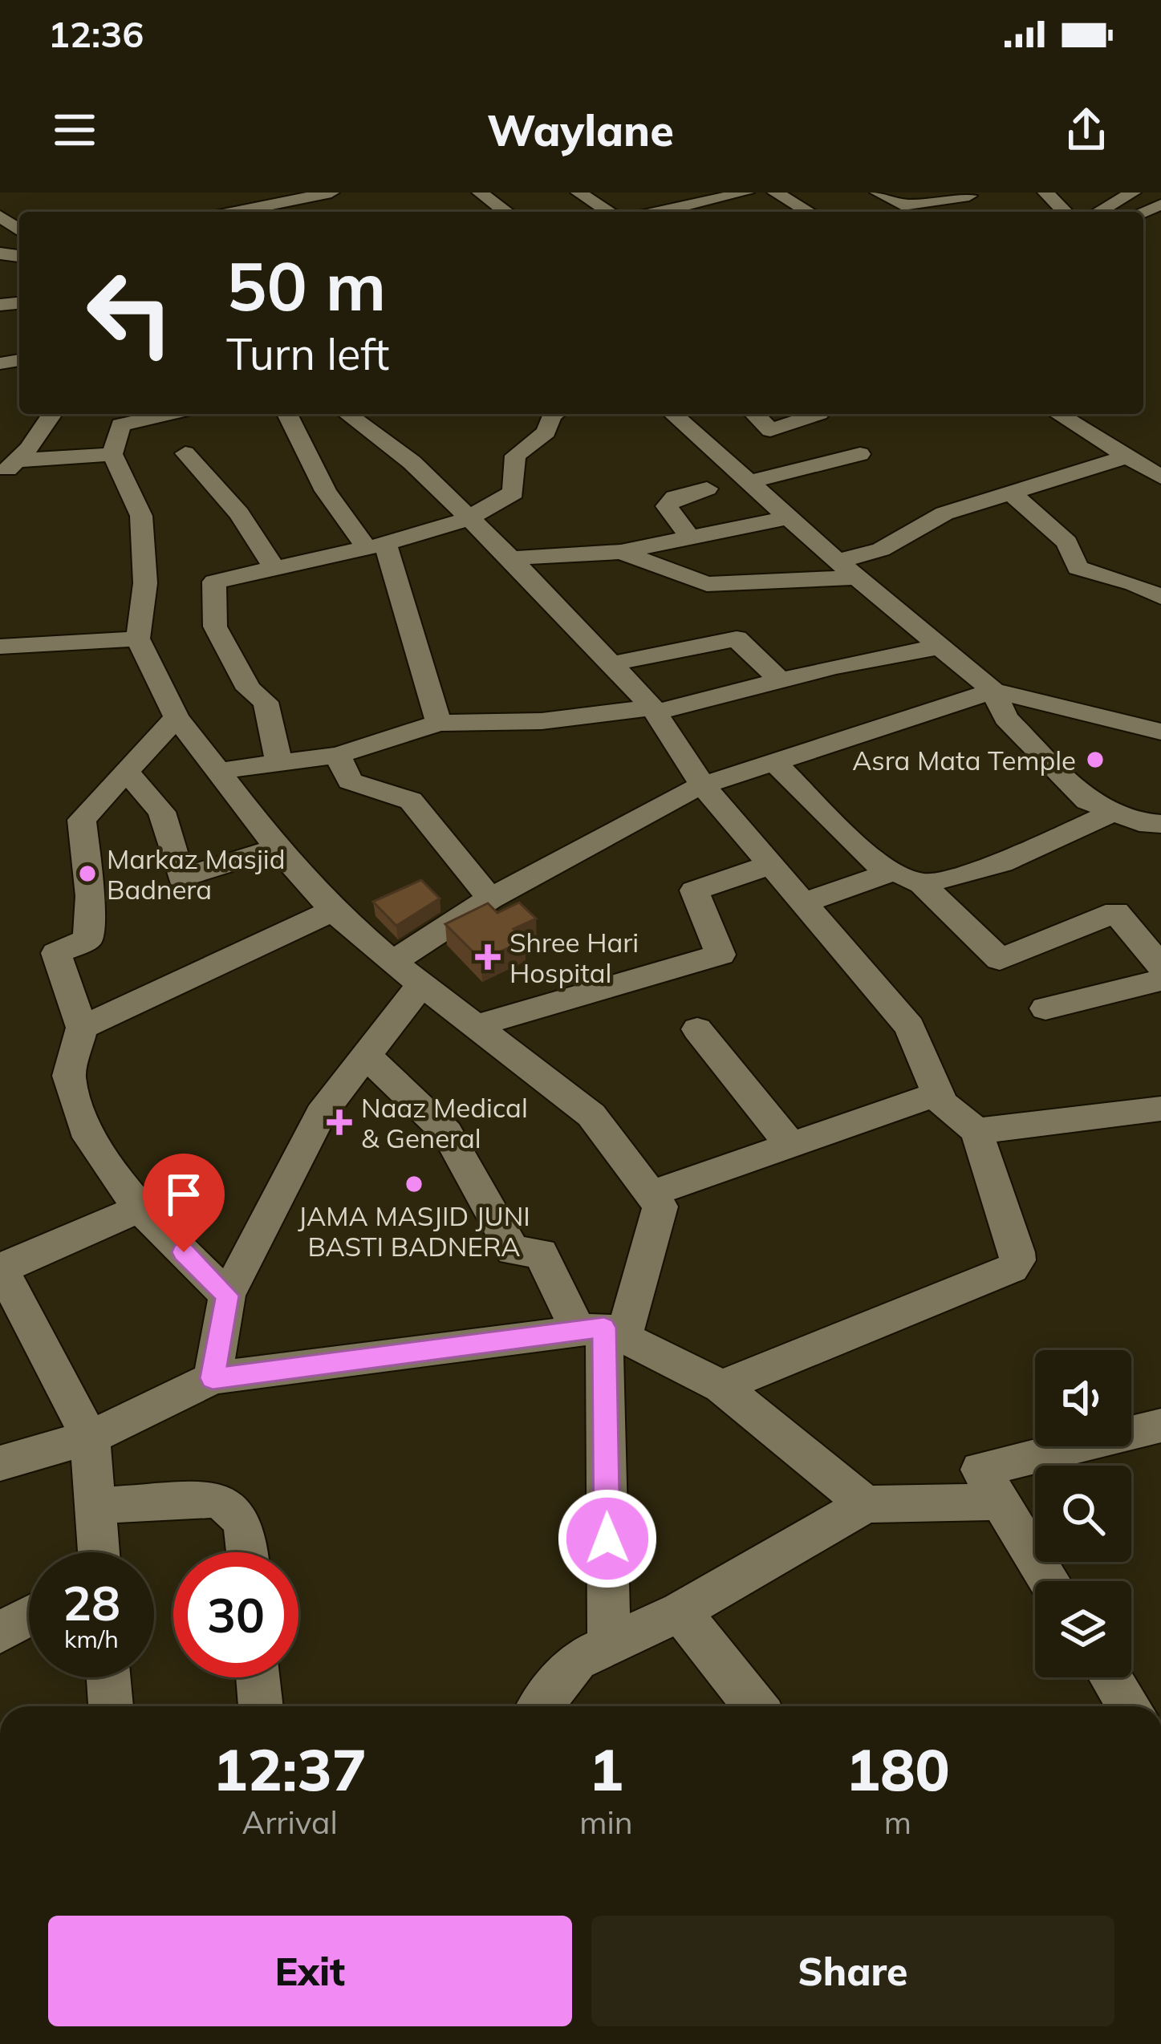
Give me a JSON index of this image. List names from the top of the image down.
{
  "places": {
    "other": ["Asra Mata Temple", "Markaz Masjid Badnera", "JAMA MASJID JUNI BASTI BADNERA"],
    "health": ["Shree Hari Hospital", "Naaz Medical & General"]
  },
  "page": {
    "status": "12:36",
    "header": "Waylane",
    "turn": ["50 m", "Turn left"],
    "speed": "28 km/h",
    "limit": "30",
    "eta": [
      "12:37",
      "Arrival",
      "1",
      "min",
      "180",
      "m"
    ],
    "buttons": ["Exit", "Share"]
  }
}
